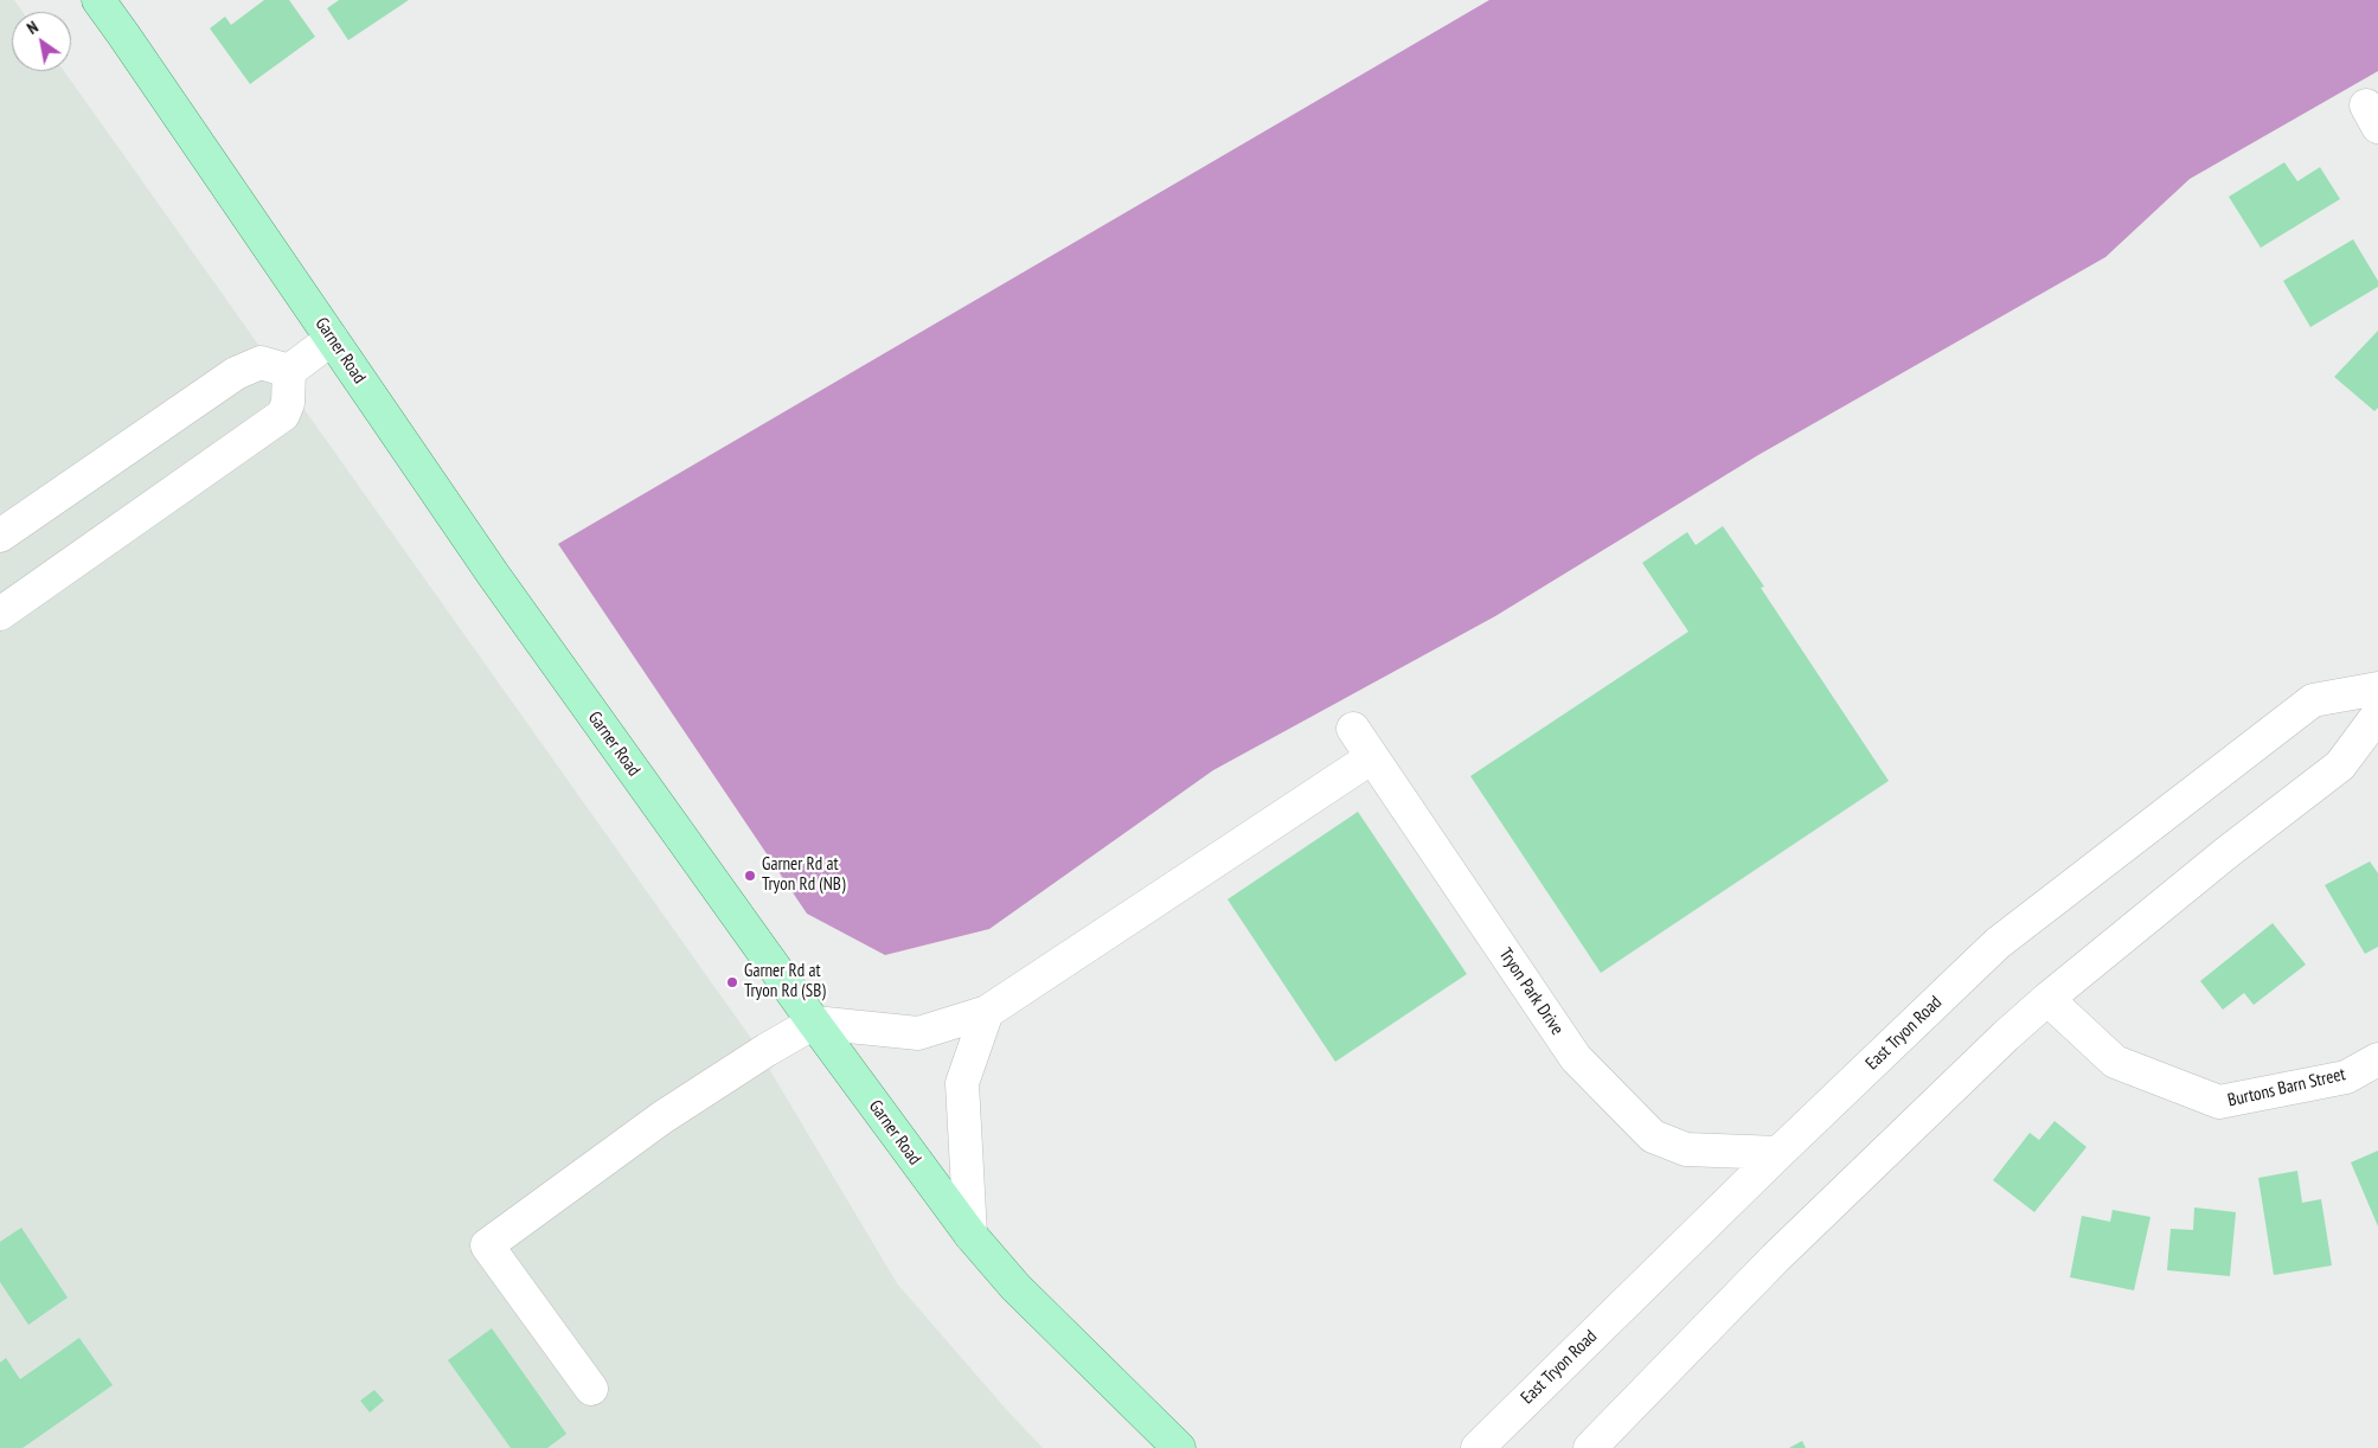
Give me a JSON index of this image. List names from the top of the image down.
{
  "streets": {
    "main road": ["Garner Road"],
    "street": ["Tryon Park Drive", "East Tryon Road", "Burtons Barn Street"]
  },
  "crossings": [
    ["Tryon Park Drive", "East Tryon Road"]
  ],
  "places": ["Garner Rd at Tryon Rd (NB)", "Garner Rd at Tryon Rd (SB)"],
  "north": "top left"
}
